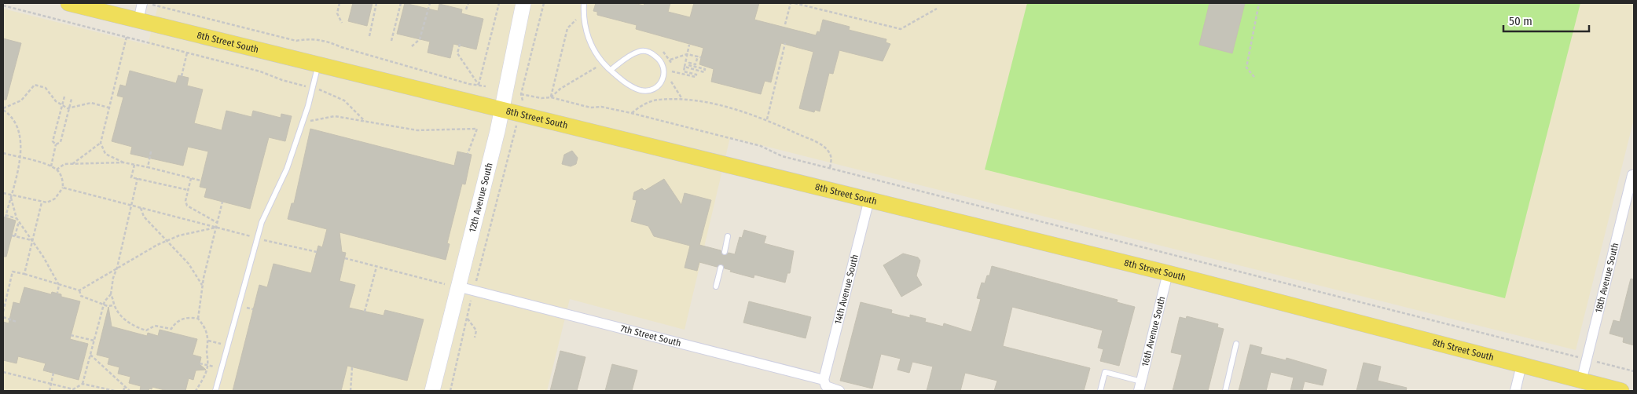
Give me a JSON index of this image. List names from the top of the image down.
{
  "streets": {
    "main road": ["8th Street South"],
    "street": [
      "12th Avenue South",
      "18th Avenue South",
      "14th Avenue South",
      "16th Avenue South",
      "7th Street South"
    ]
  },
  "crossings": [
    ["8th Street South", "12th Avenue South"],
    ["8th Street South", "18th Avenue South"],
    ["8th Street South", "14th Avenue South"],
    ["8th Street South", "16th Avenue South"],
    ["12th Avenue South", "7th Street South"],
    ["14th Avenue South", "7th Street South"]
  ],
  "scale_bar": "50 m"
}
